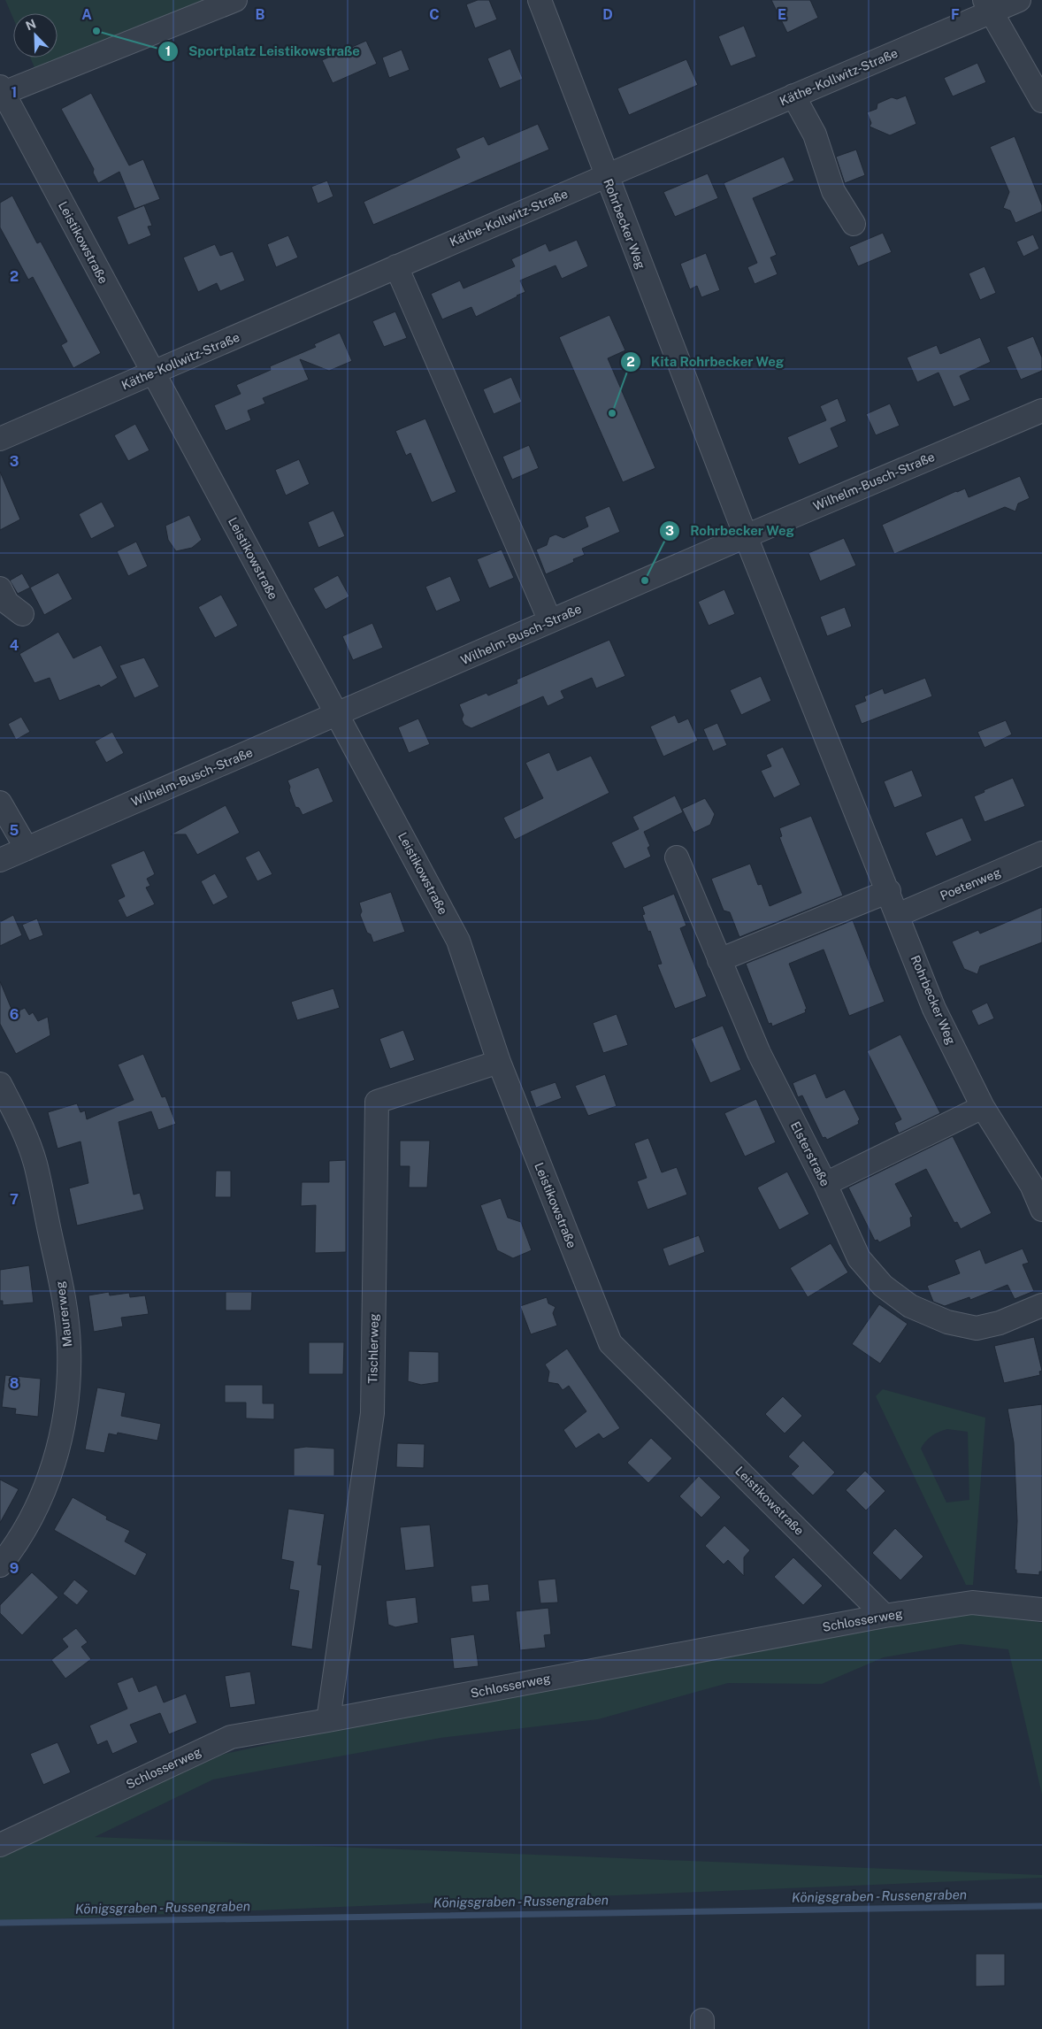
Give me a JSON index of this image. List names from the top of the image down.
{
  "streets": {
    "street": [
      "Käthe-Kollwitz-Straße",
      "Rohrbecker Weg",
      "Leistikowstraße",
      "Wilhelm-Busch-Straße",
      "Poetenweg",
      "Elsterstraße",
      "Maurerweg",
      "Tischlerweg",
      "Schlosserweg"
    ]
  },
  "crossings": [
    ["Käthe-Kollwitz-Straße", "Rohrbecker Weg"],
    ["Käthe-Kollwitz-Straße", "Leistikowstraße"],
    ["Rohrbecker Weg", "Wilhelm-Busch-Straße"],
    ["Rohrbecker Weg", "Poetenweg"],
    ["Leistikowstraße", "Wilhelm-Busch-Straße"],
    ["Leistikowstraße", "Tischlerweg"],
    ["Leistikowstraße", "Schlosserweg"],
    ["Tischlerweg", "Schlosserweg"]
  ],
  "water": ["Königsgraben - Russengraben"],
  "places": ["Sportplatz Leistikowstraße", "Kita Rohrbecker Weg", "Rohrbecker Weg"],
  "north": "top left",
  "grid": {
    "columns": [
      "A",
      "B",
      "C",
      "D",
      "E",
      "F"
    ],
    "rows": [
      "1",
      "2",
      "3",
      "4",
      "5",
      "6",
      "7",
      "8",
      "9"
    ]
  }
}
